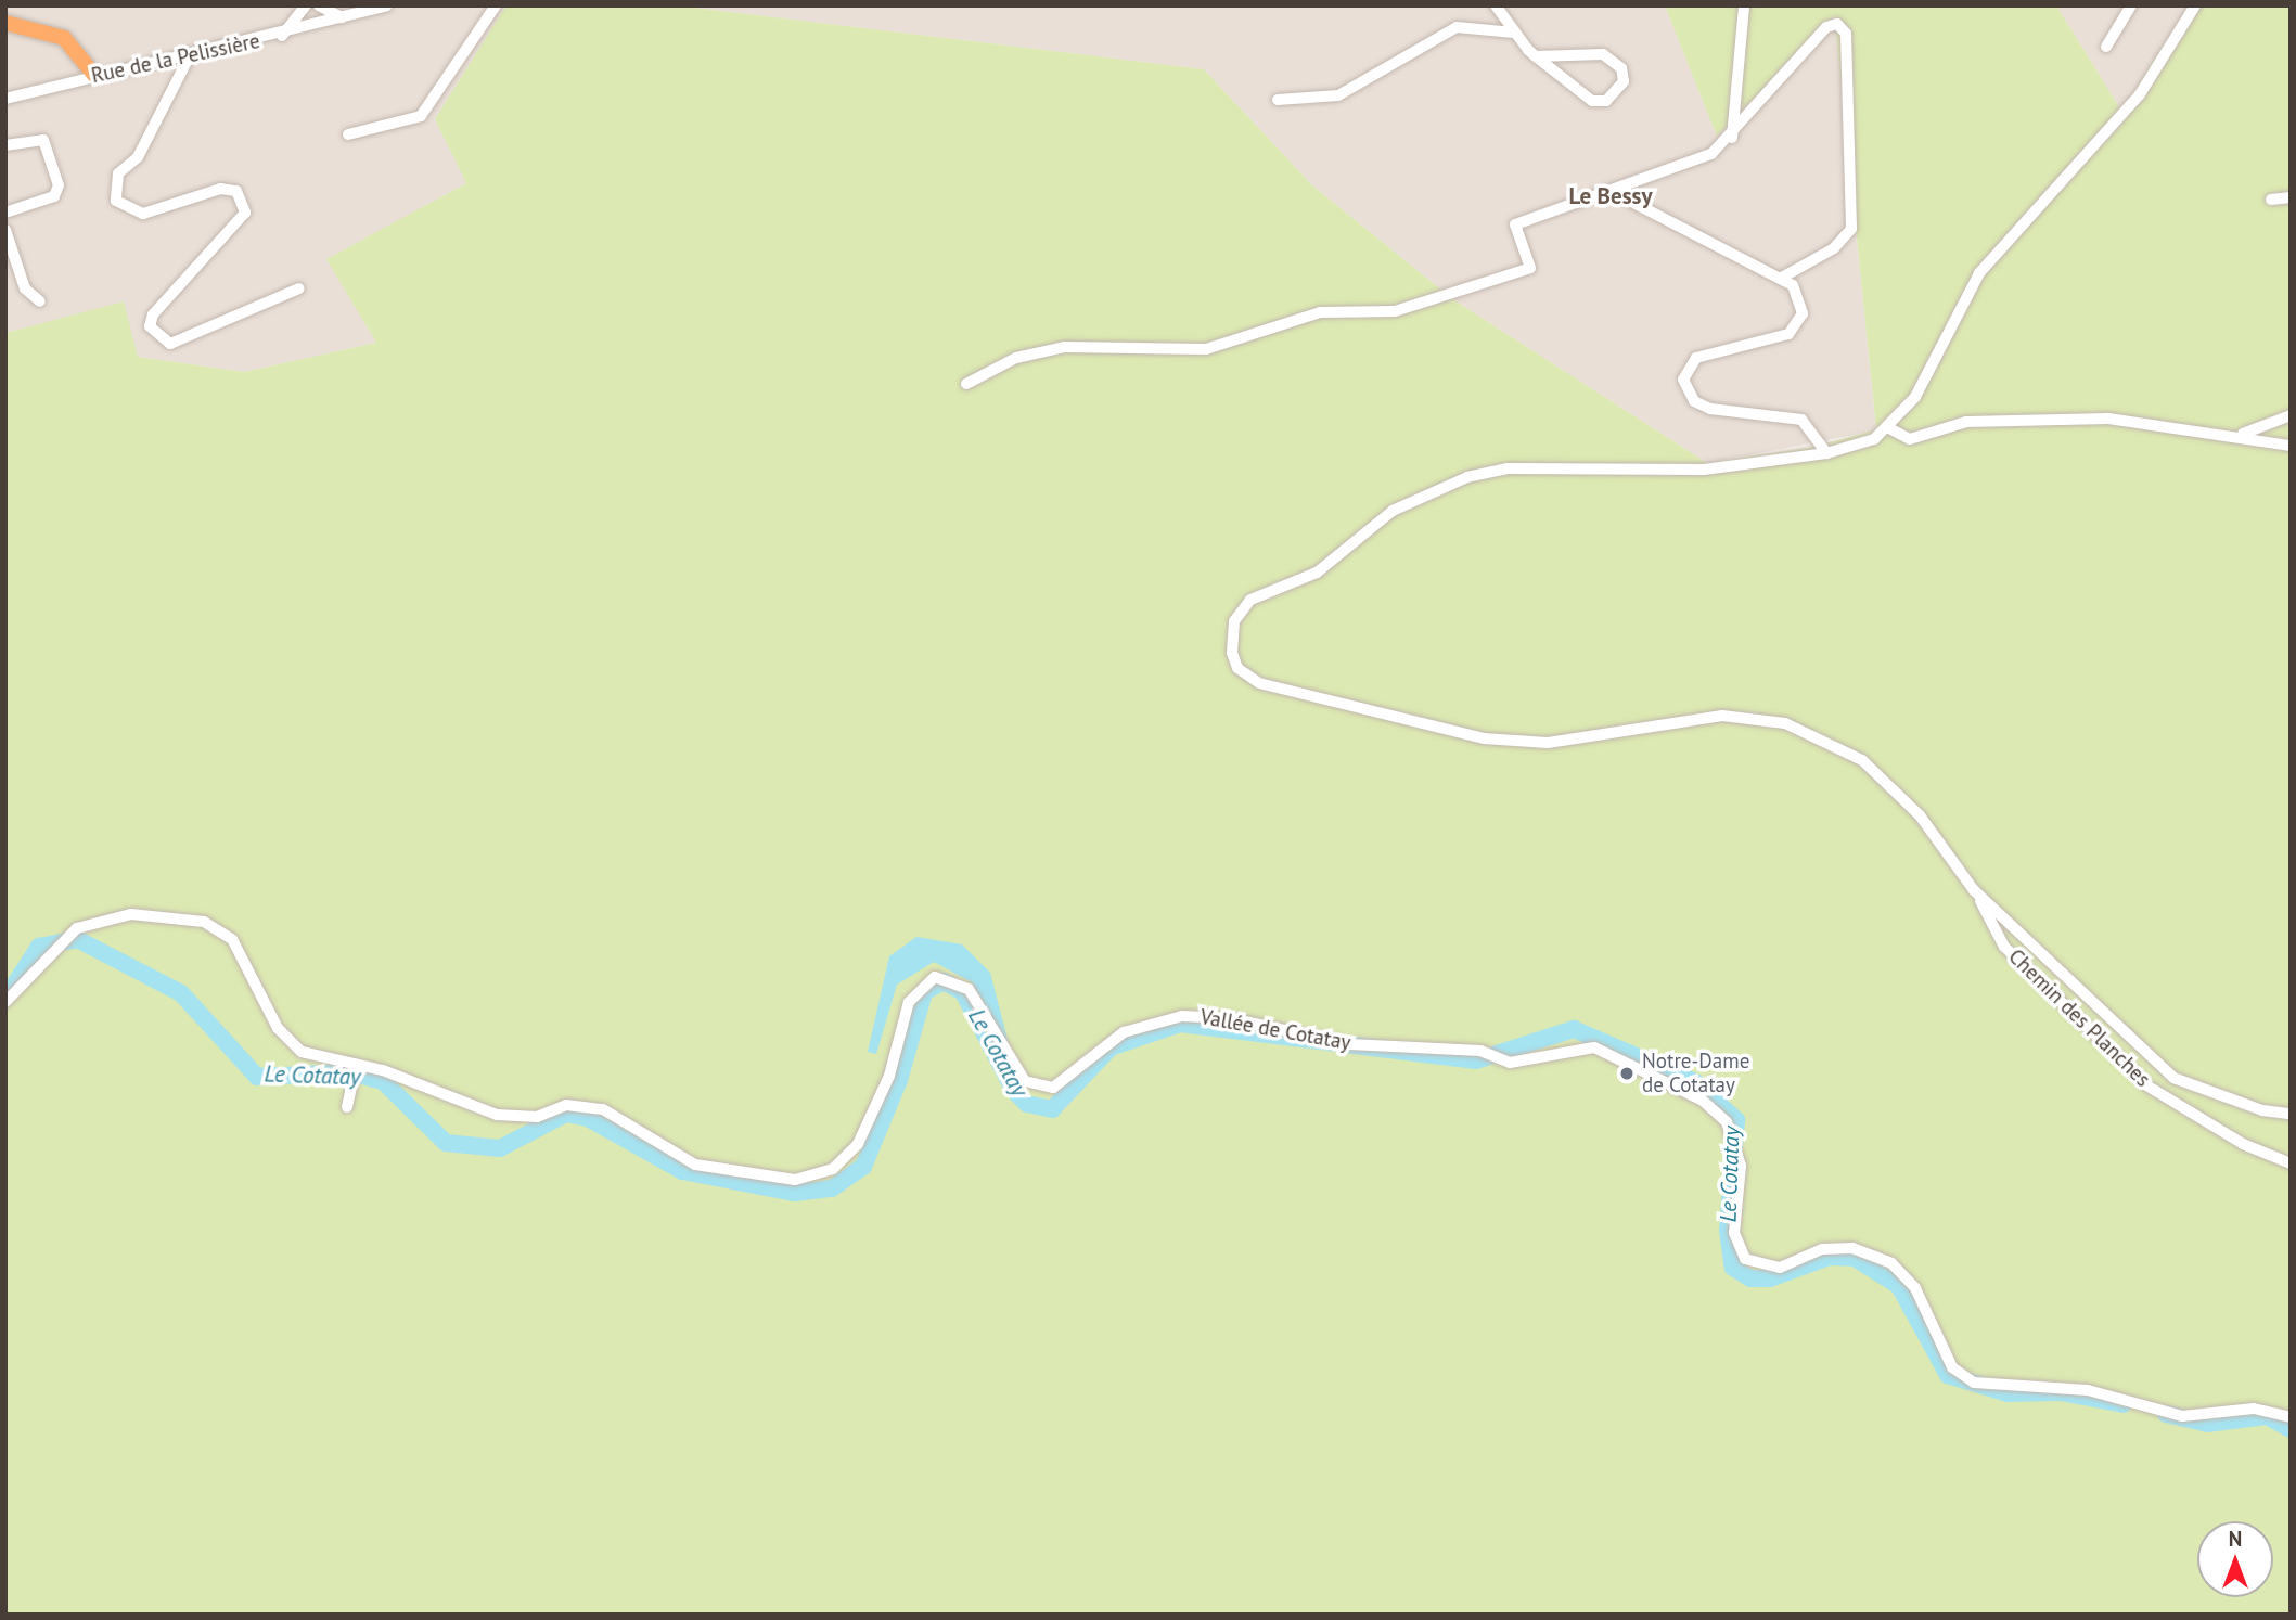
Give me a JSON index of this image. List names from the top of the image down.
{
  "streets": {
    "street": ["Rue de la Pelissière", "Chemin des Planches", "Vallée de Cotatay"]
  },
  "districts": ["Le Bessy"],
  "water": ["Le Cotatay"],
  "places": ["Notre-Dame de Cotatay"],
  "north": "top"
}
